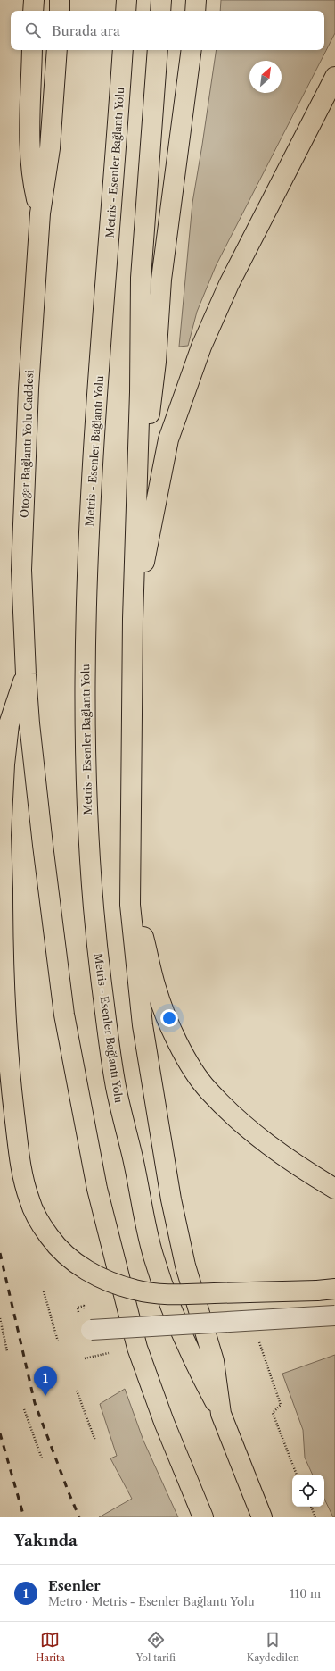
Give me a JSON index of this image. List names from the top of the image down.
{
  "streets": {
    "highway": ["Metris - Esenler Bağlantı Yolu", "Otogar Bağlantı Yolu Caddesi"]
  },
  "north": "top right",
  "page": {
    "search": "Burada ara",
    "pins": "1",
    "heading": "Yakında",
    "list": [
      {
        "mark": "1",
        "name": "Esenler",
        "note": "Metro · Metris - Esenler Bağlantı Yolu",
        "value": "110 m"
      }
    ],
    "nav": ["Harita", "Yol tarifi", "Kaydedilen"]
  }
}
